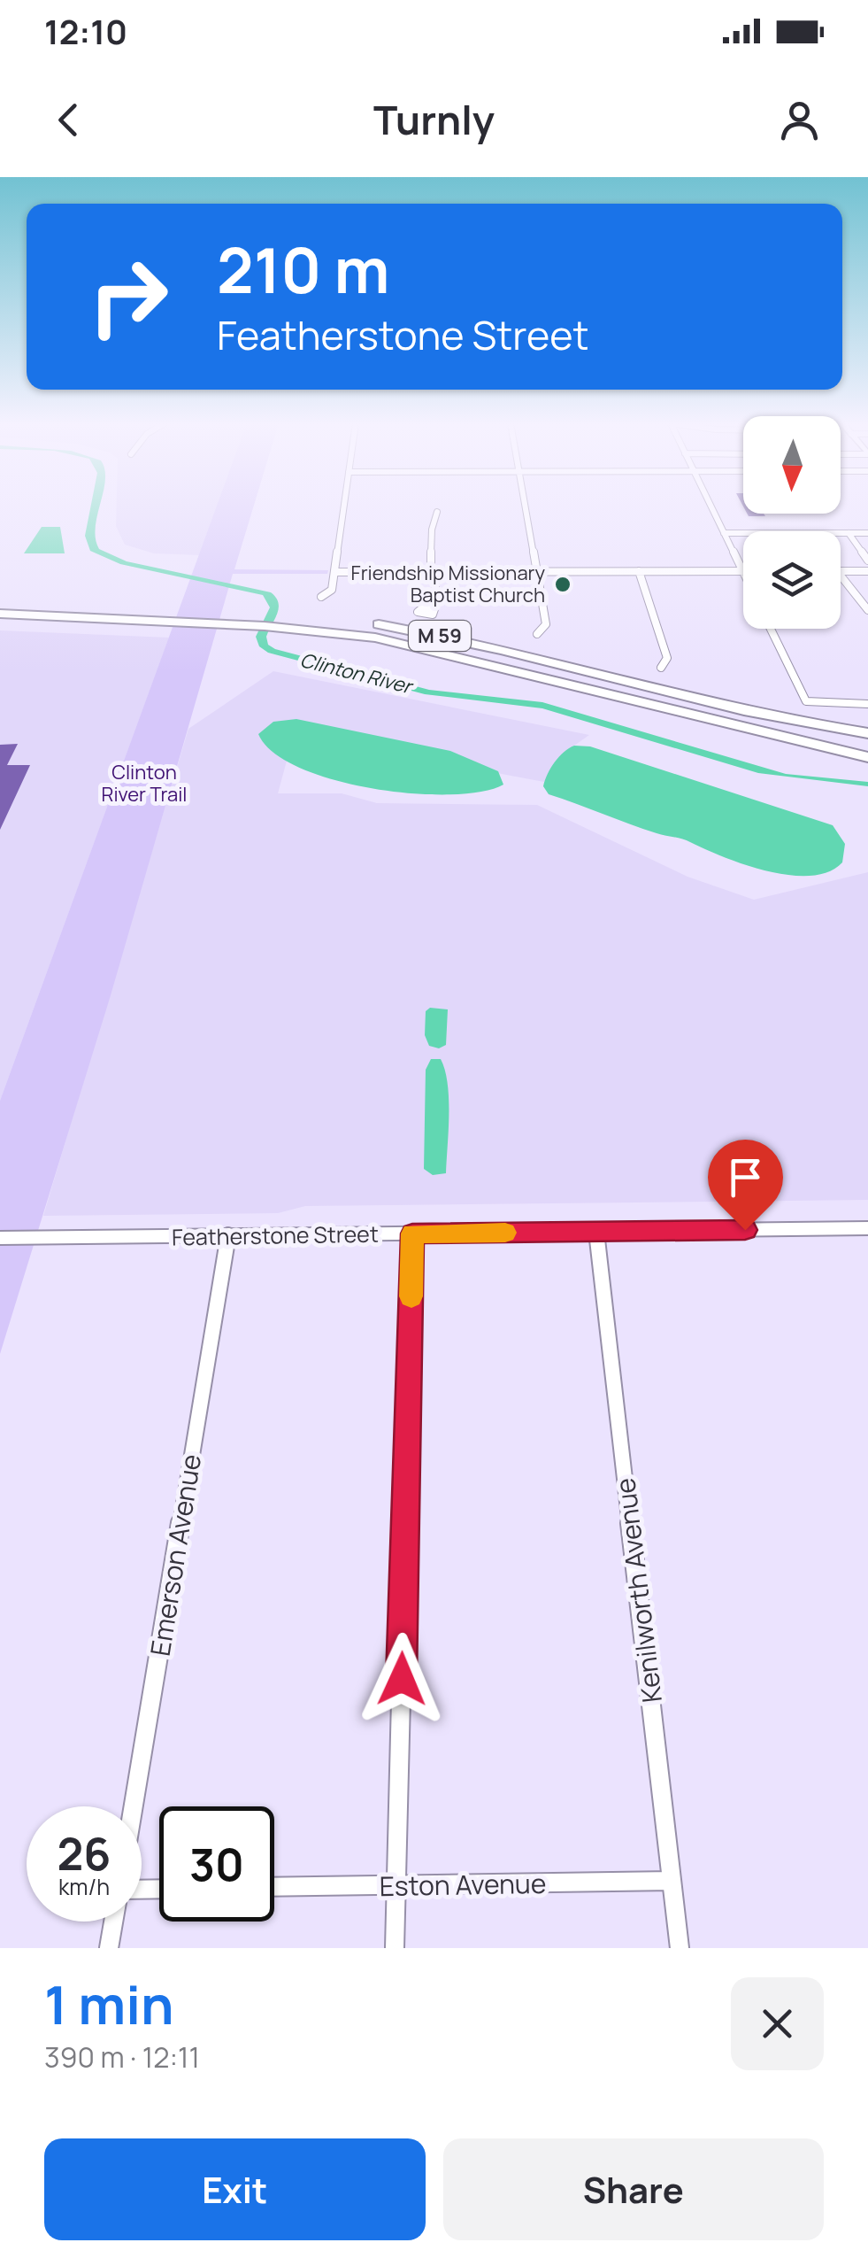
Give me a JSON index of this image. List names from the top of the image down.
{
  "streets": {
    "highway": ["M 59"],
    "street": [
      "Featherstone Street",
      "Emerson Avenue",
      "Kenilworth Avenue",
      "Eston Avenue"
    ]
  },
  "crossings": [
    ["Featherstone Street", "Emerson Avenue"],
    ["Featherstone Street", "Kenilworth Avenue"],
    ["Kenilworth Avenue", "Eston Avenue"]
  ],
  "water": ["Clinton River"],
  "parks": ["Clinton River Trail"],
  "places": ["Friendship Missionary Baptist Church"],
  "north": "bottom",
  "page": {
    "status": "12:10",
    "header": "Turnly",
    "turn": ["210 m", "Featherstone Street"],
    "speed": "26 km/h",
    "limit": "30",
    "heading": ["1 min", "390 m · 12:11"],
    "buttons": ["Exit", "Share"]
  }
}
